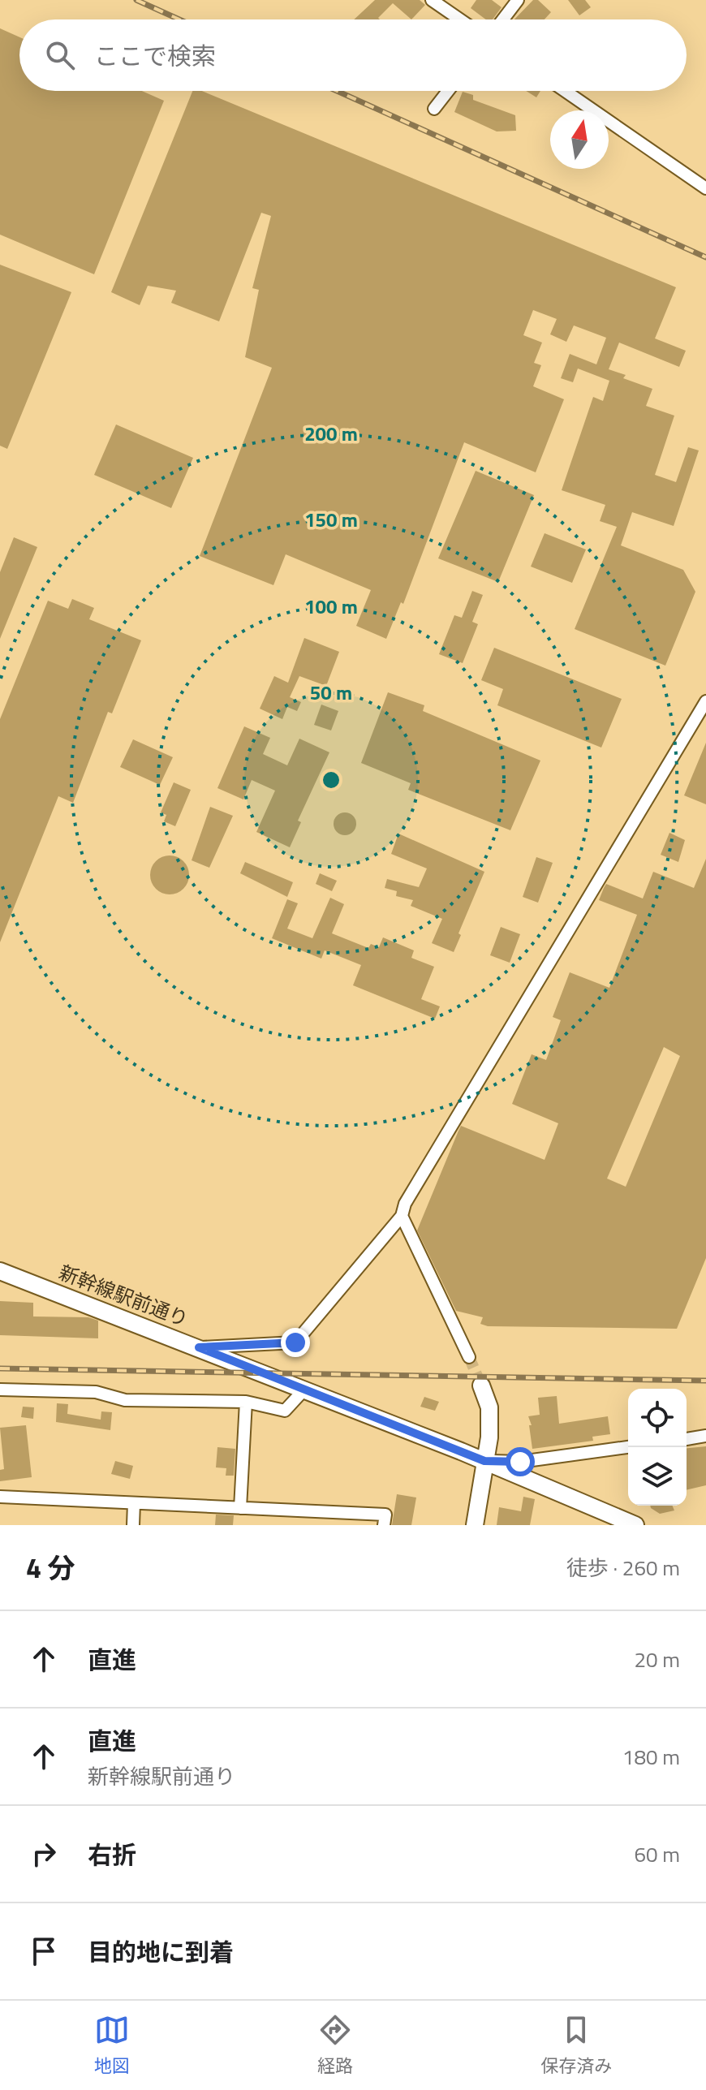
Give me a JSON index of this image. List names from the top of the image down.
{
  "streets": {
    "street": ["新幹線駅前通り"]
  },
  "north": "top",
  "page": {
    "search": "ここで検索",
    "heading": ["4 分", "徒歩 · 260 m"],
    "list": [
      ["直進", "20 m"],
      ["直進", "新幹線駅前通り", "180 m"],
      ["右折", "60 m"],
      "目的地に到着"
    ],
    "nav": ["地図", "経路", "保存済み"]
  },
  "rings": [
    "200 m",
    "150 m",
    "100 m",
    "50 m"
  ]
}
